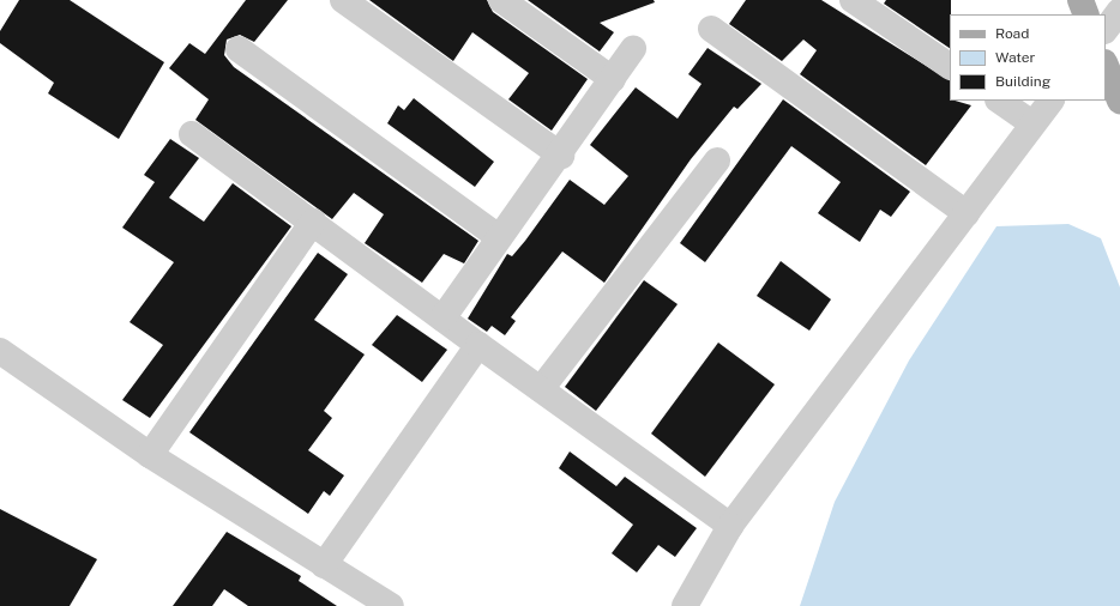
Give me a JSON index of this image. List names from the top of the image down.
{
  "legend": ["Road", "Water", "Building"]
}
